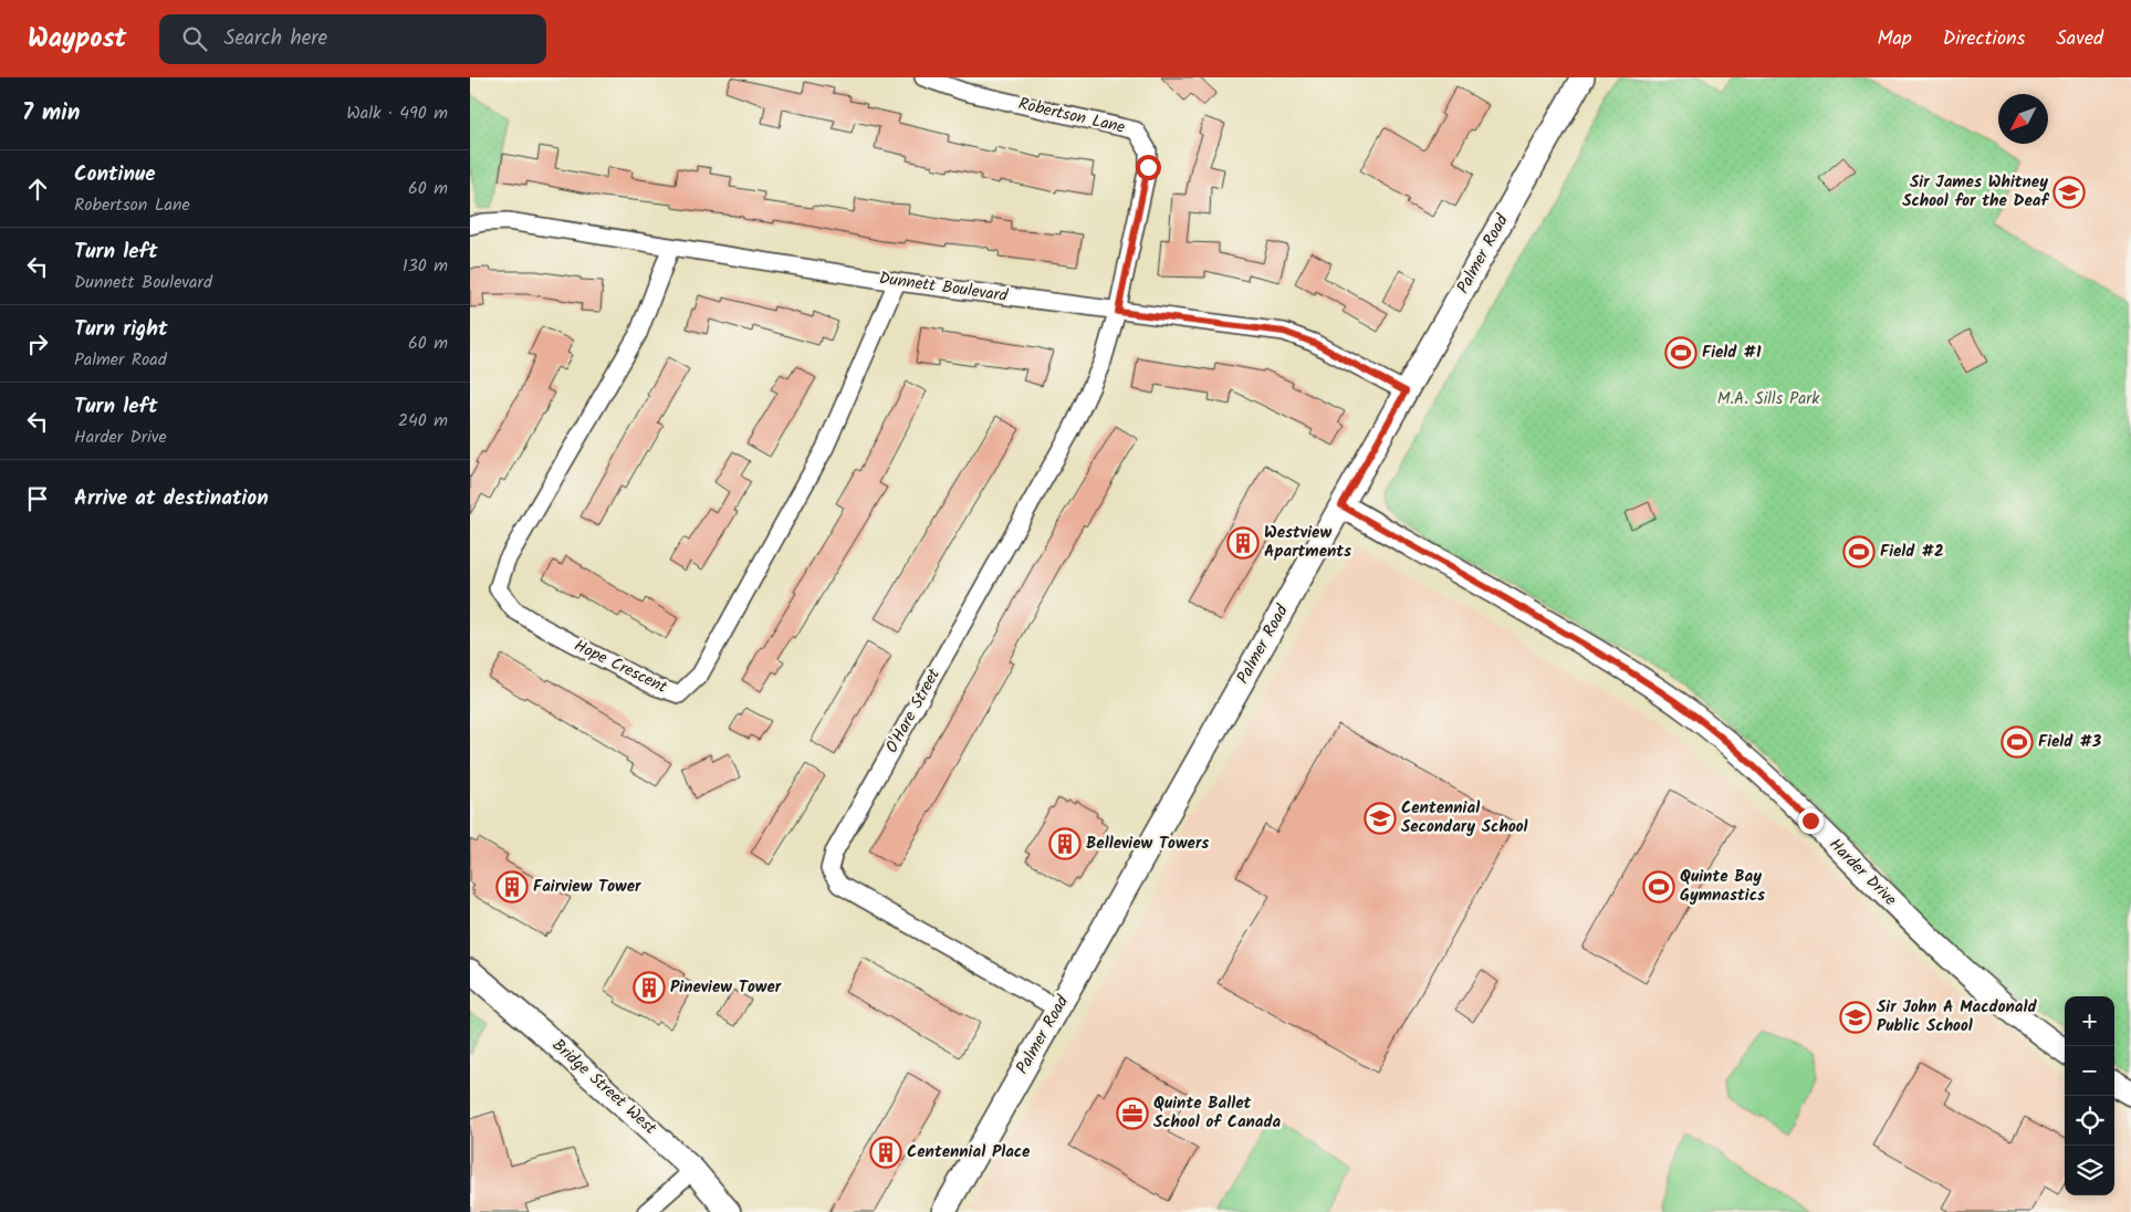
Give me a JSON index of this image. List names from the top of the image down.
{
  "streets": {
    "street": [
      "Robertson Lane",
      "Palmer Road",
      "Dunnett Boulevard",
      "Hope Crescent",
      "O'Hare Street",
      "Harder Drive",
      "Bridge Street West"
    ]
  },
  "crossings": [
    ["Robertson Lane", "Dunnett Boulevard"],
    ["Robertson Lane", "O'Hare Street"],
    ["Palmer Road", "Dunnett Boulevard"],
    ["Palmer Road", "O'Hare Street"],
    ["Palmer Road", "Harder Drive"],
    ["Dunnett Boulevard", "Hope Crescent"],
    ["Dunnett Boulevard", "O'Hare Street"]
  ],
  "parks": ["M.A. Sills Park"],
  "places": {
    "school or university": ["Sir James Whitney School for the Deaf", "Centennial Secondary School", "Sir John A Macdonald Public School"],
    "sports": [
      "Field #1",
      "Field #2",
      "Field #3",
      "Quinte Bay Gymnastics"
    ],
    "building": [
      "Westview Apartments",
      "Belleview Towers",
      "Fairview Tower",
      "Pineview Tower",
      "Centennial Place"
    ],
    "office": ["Quinte Ballet School of Canada"]
  },
  "north": "bottom left",
  "page": {
    "header": "Waypost",
    "search": "Search here",
    "nav": ["Map", "Directions", "Saved"],
    "heading": ["7 min", "Walk · 490 m"],
    "list": [
      ["Continue", "Robertson Lane", "60 m"],
      ["Turn left", "Dunnett Boulevard", "130 m"],
      ["Turn right", "Palmer Road", "60 m"],
      ["Turn left", "Harder Drive", "240 m"],
      "Arrive at destination"
    ],
    "map_buttons": ["+", "−"]
  }
}
